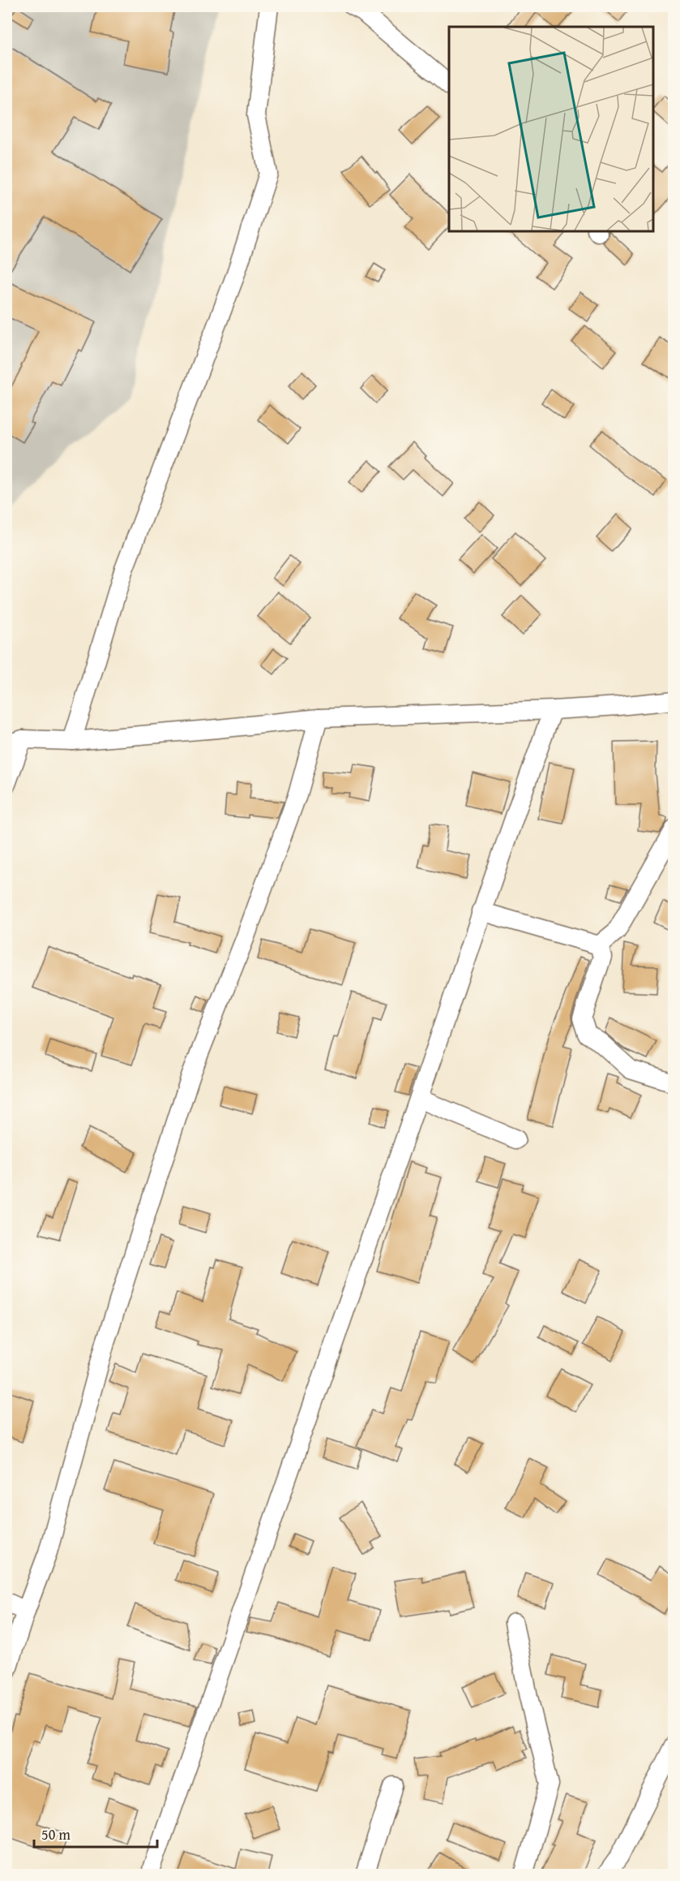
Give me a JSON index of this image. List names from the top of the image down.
{
  "scale_bar": "50 m"
}
